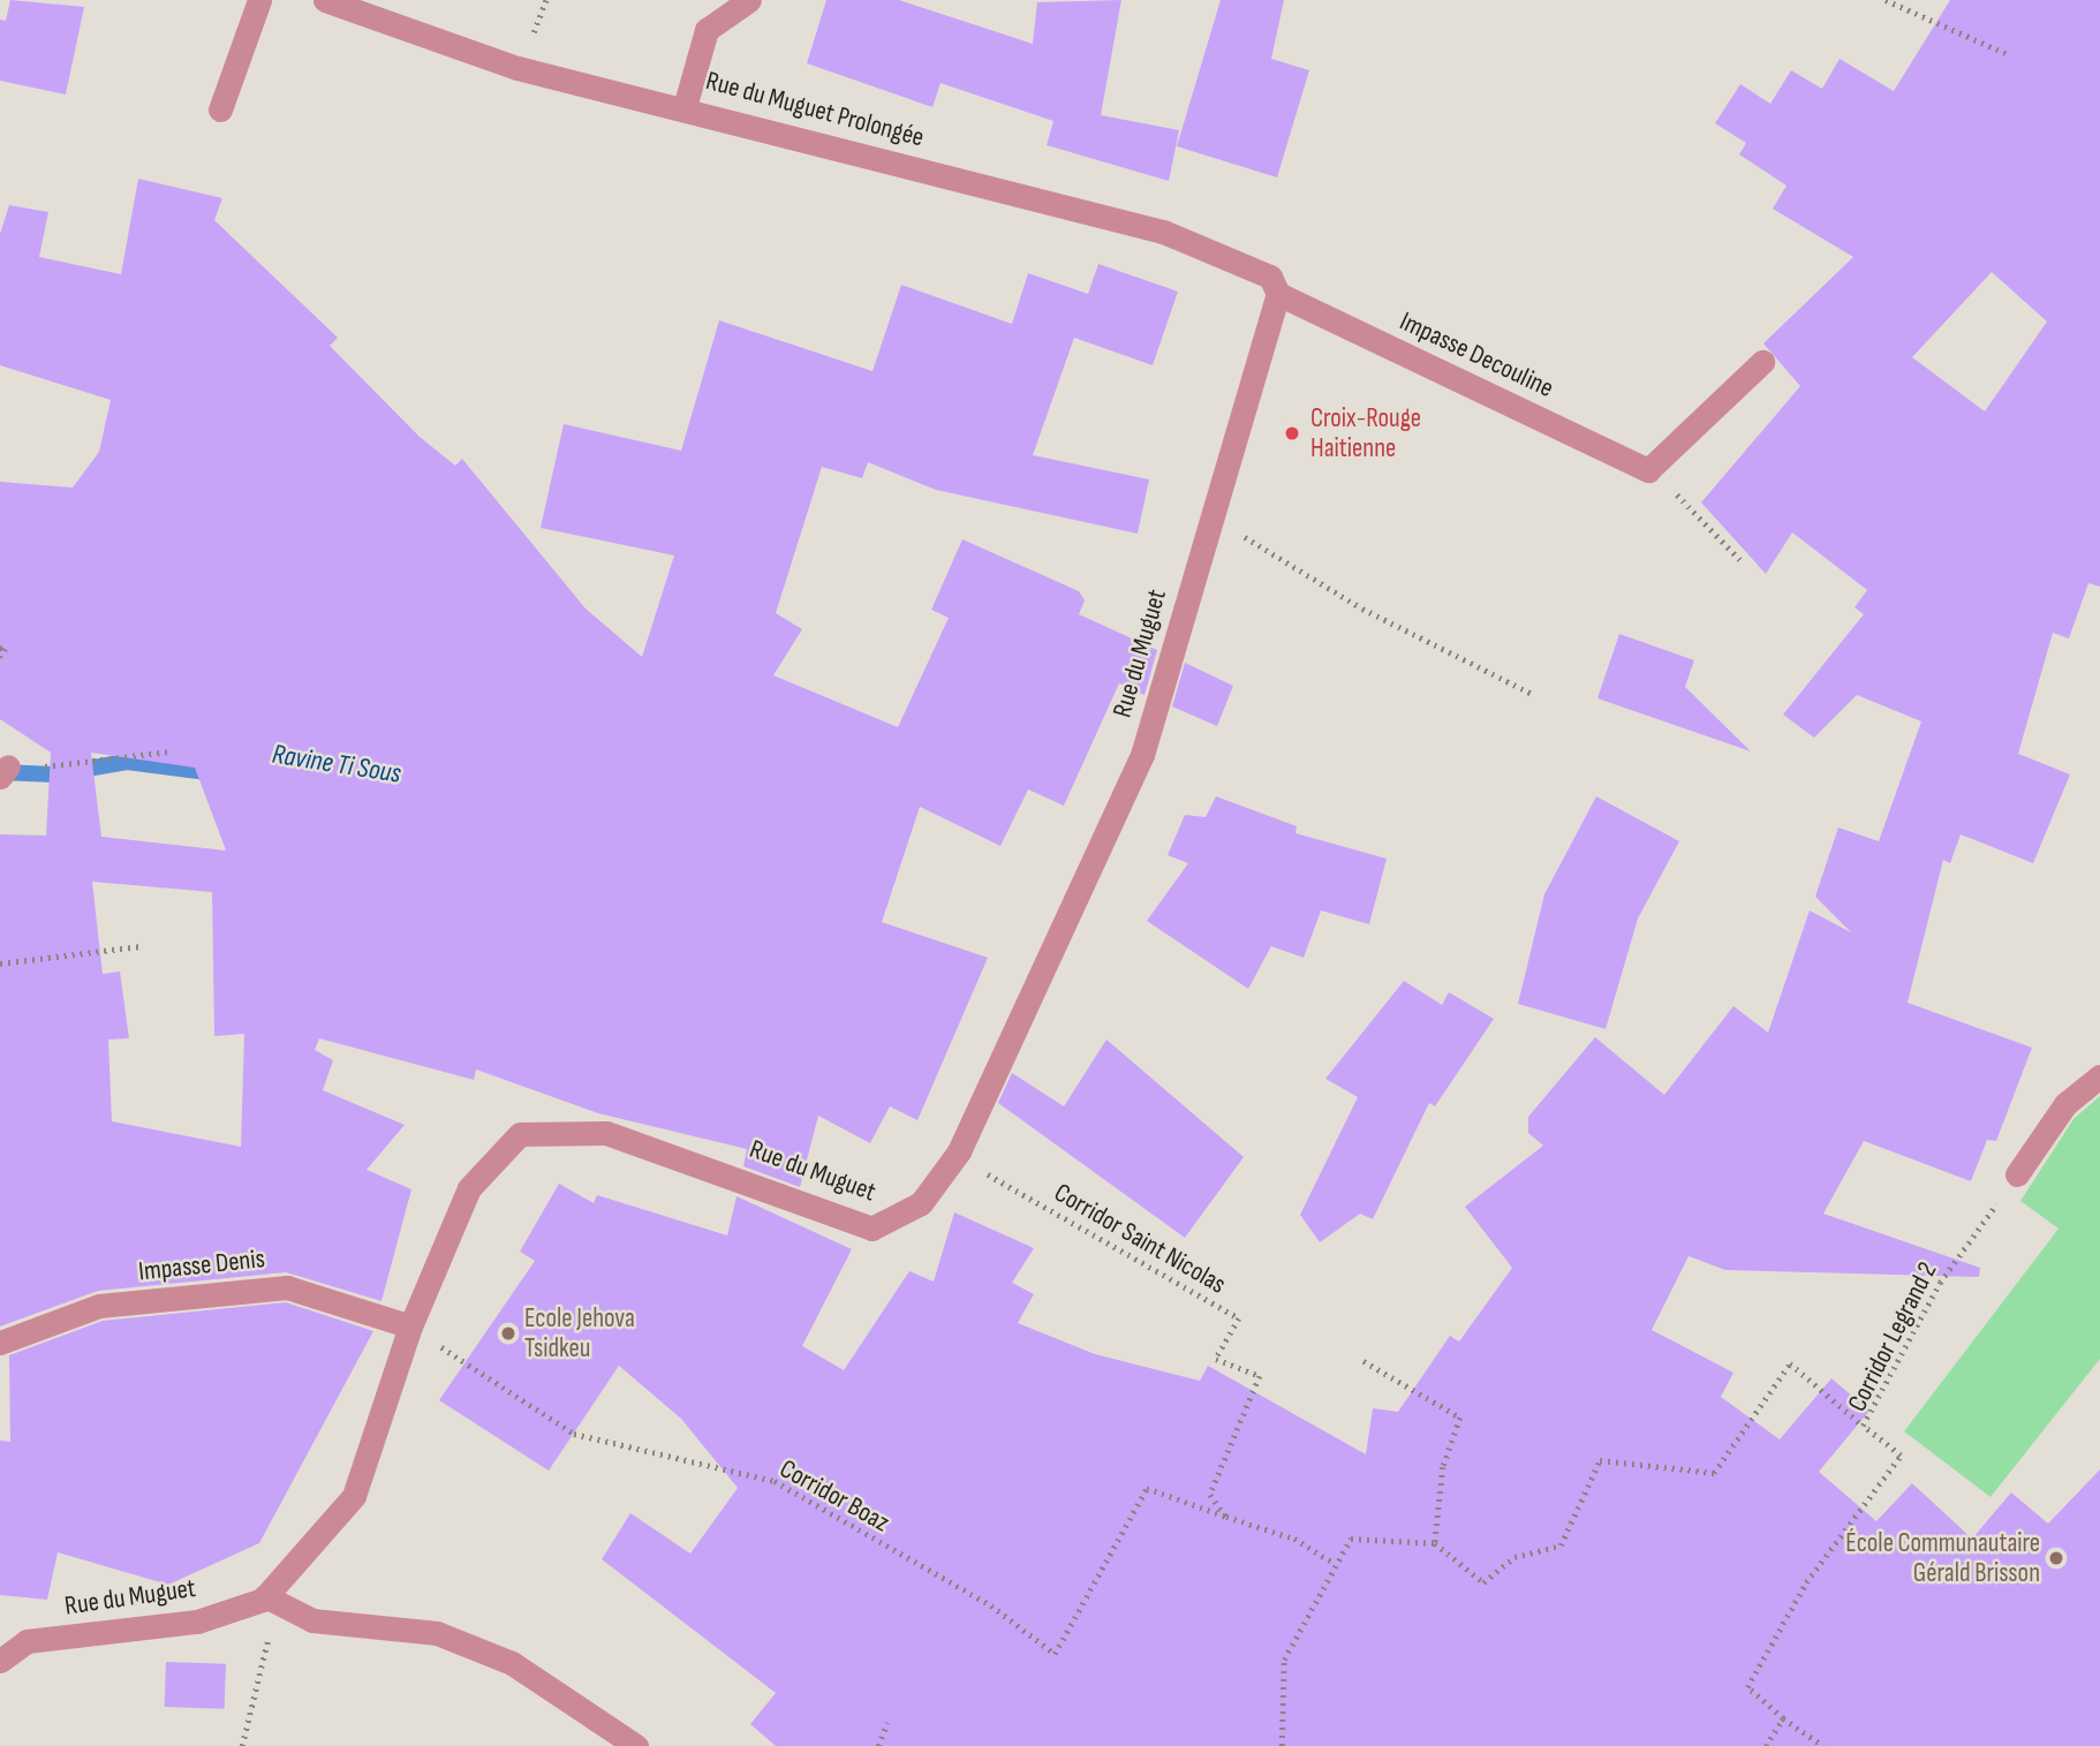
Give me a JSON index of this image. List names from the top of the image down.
{
  "streets": {
    "street": [
      "Rue du Muguet Prolongée",
      "Impasse Decouline",
      "Rue du Muguet",
      "Impasse Denis"
    ],
    "path": ["Corridor Saint Nicolas", "Corridor Legrand 2", "Corridor Boaz"]
  },
  "crossings": [
    ["Rue du Muguet Prolongée", "Impasse Decouline"],
    ["Rue du Muguet Prolongée", "Rue du Muguet"],
    ["Impasse Decouline", "Rue du Muguet"],
    ["Rue du Muguet", "Corridor Saint Nicolas"],
    ["Rue du Muguet", "Impasse Denis"],
    ["Rue du Muguet", "Corridor Boaz"],
    ["Corridor Saint Nicolas", "Corridor Boaz"],
    ["Impasse Denis", "Corridor Boaz"]
  ],
  "water": ["Ravine Ti Sous"],
  "places": ["Croix-Rouge Haitienne", "Ecole Jehova Tsidkeu", "École Communautaire Gérald Brisson"]
}
